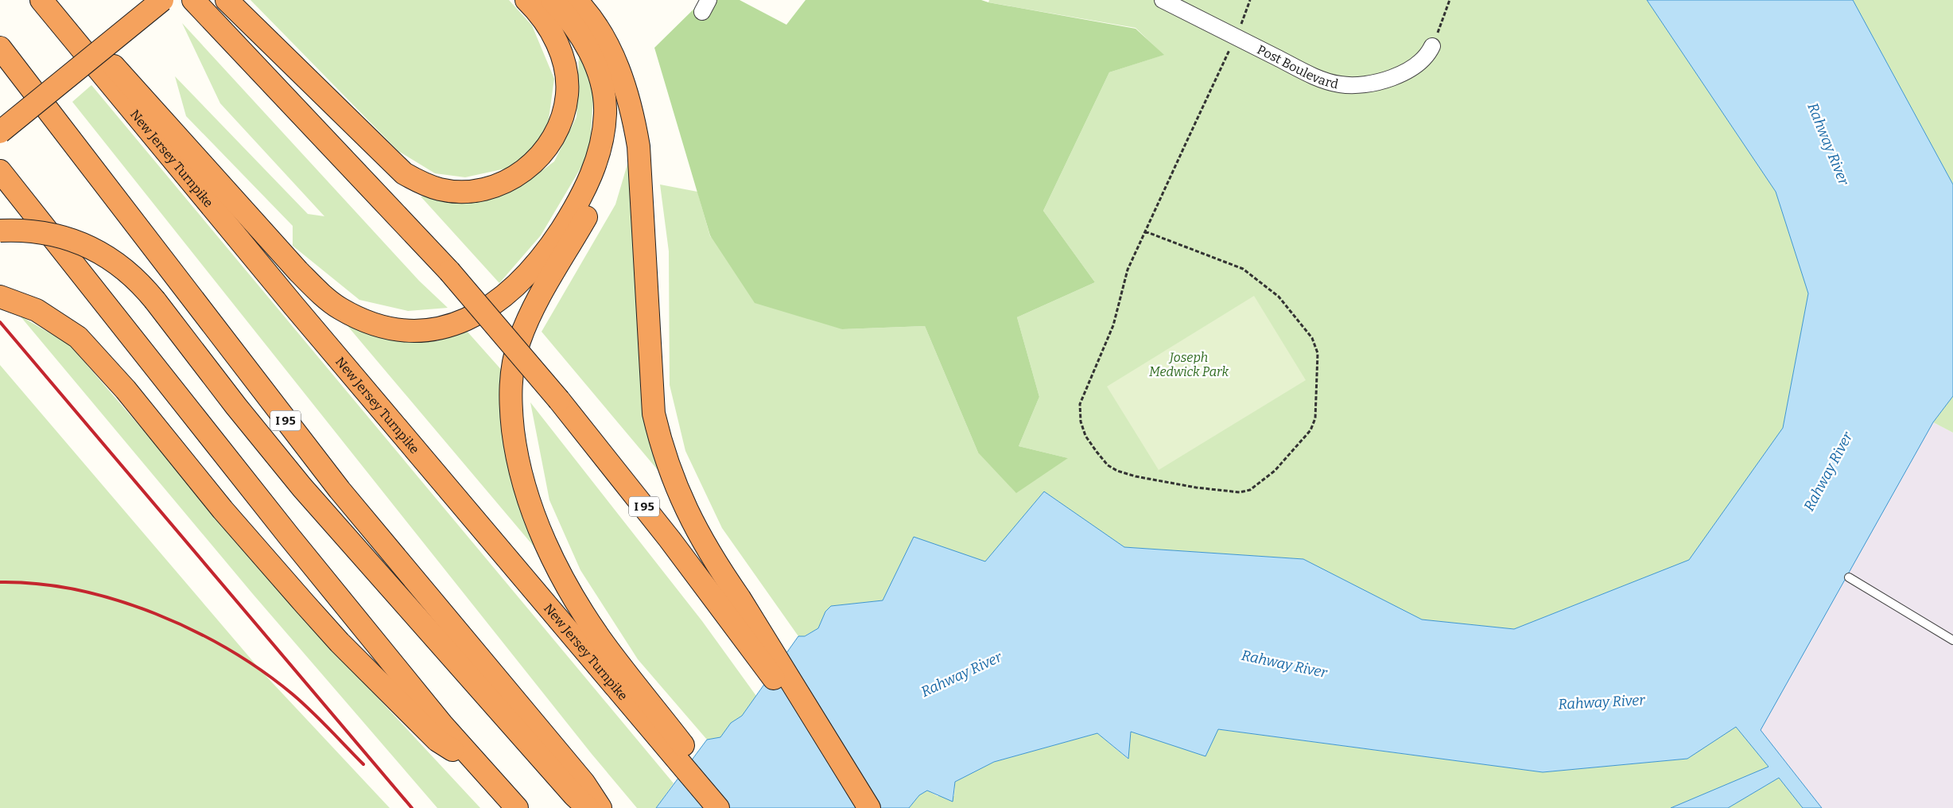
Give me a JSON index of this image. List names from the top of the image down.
{
  "streets": {
    "highway": ["New Jersey Turnpike", "I 95"],
    "street": ["Post Boulevard"]
  },
  "water": ["Rahway River"],
  "parks": ["Joseph Medwick Park"]
}
